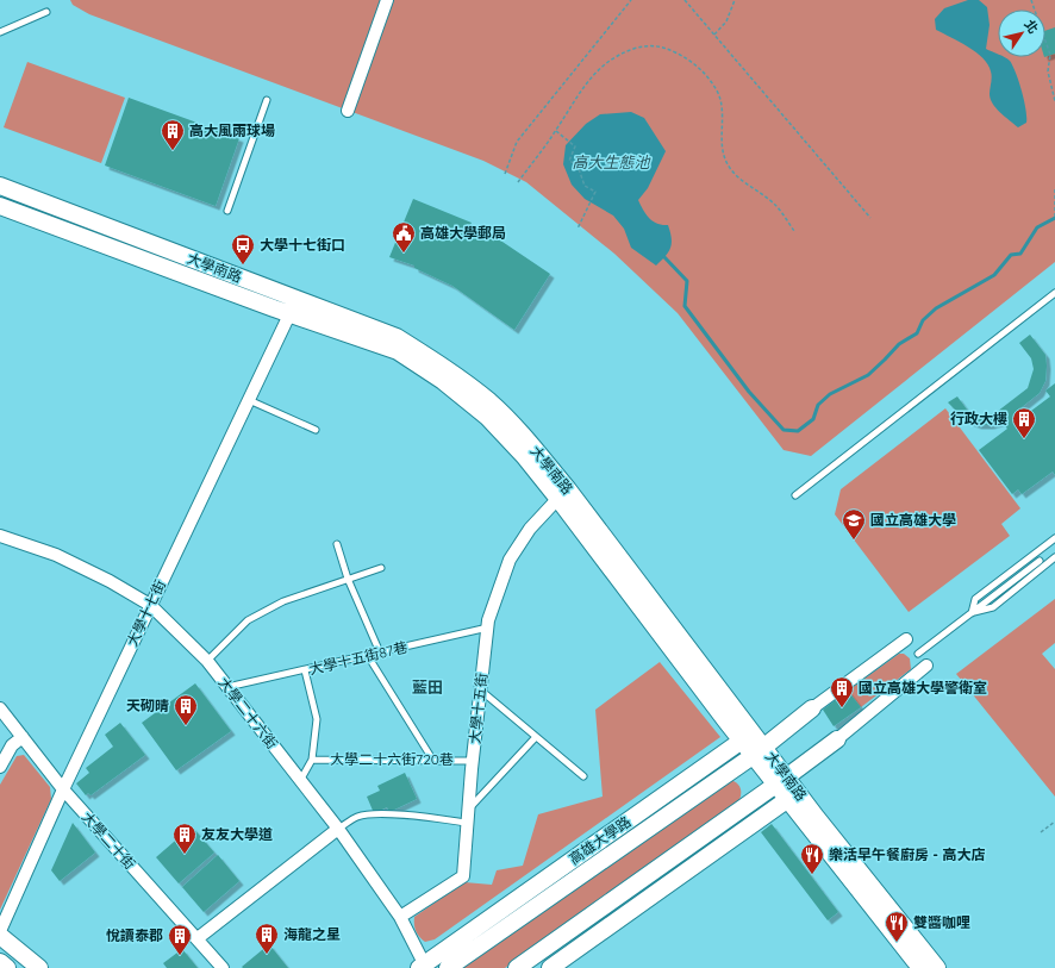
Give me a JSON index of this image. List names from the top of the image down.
{
  "streets": {
    "street": [
      "大學南路",
      "大學十七街",
      "大學十五街",
      "大學二十六街",
      "大學二十街",
      "高雄大學路"
    ],
    "lane": ["大學十五街87巷", "大學二十六街720巷"]
  },
  "crossings": [
    ["大學南路", "大學十七街"],
    ["大學南路", "大學十五街"],
    ["大學南路", "高雄大學路"],
    ["大學十七街", "大學二十六街"],
    ["大學十七街", "大學二十街"],
    ["大學十五街87巷", "大學十五街"],
    ["大學十五街87巷", "大學二十六街"],
    ["大學十五街", "大學二十六街"],
    ["大學十五街", "大學二十六街720巷"],
    ["大學二十六街", "高雄大學路"]
  ],
  "districts": ["藍田"],
  "water": ["高大生態池"],
  "places": {
    "building": [
      "高大風雨球場",
      "行政大樓",
      "國立高雄大學警衛室",
      "天砌晴",
      "友友大學道",
      "海龍之星",
      "悅讀泰郡"
    ],
    "public building": ["高雄大學郵局"],
    "bus stop": ["大學十七街口"],
    "school or university": ["國立高雄大學"],
    "restaurant": ["樂活早午餐廚房 - 高大店", "雙醬咖哩"]
  },
  "north": "top right"
}
